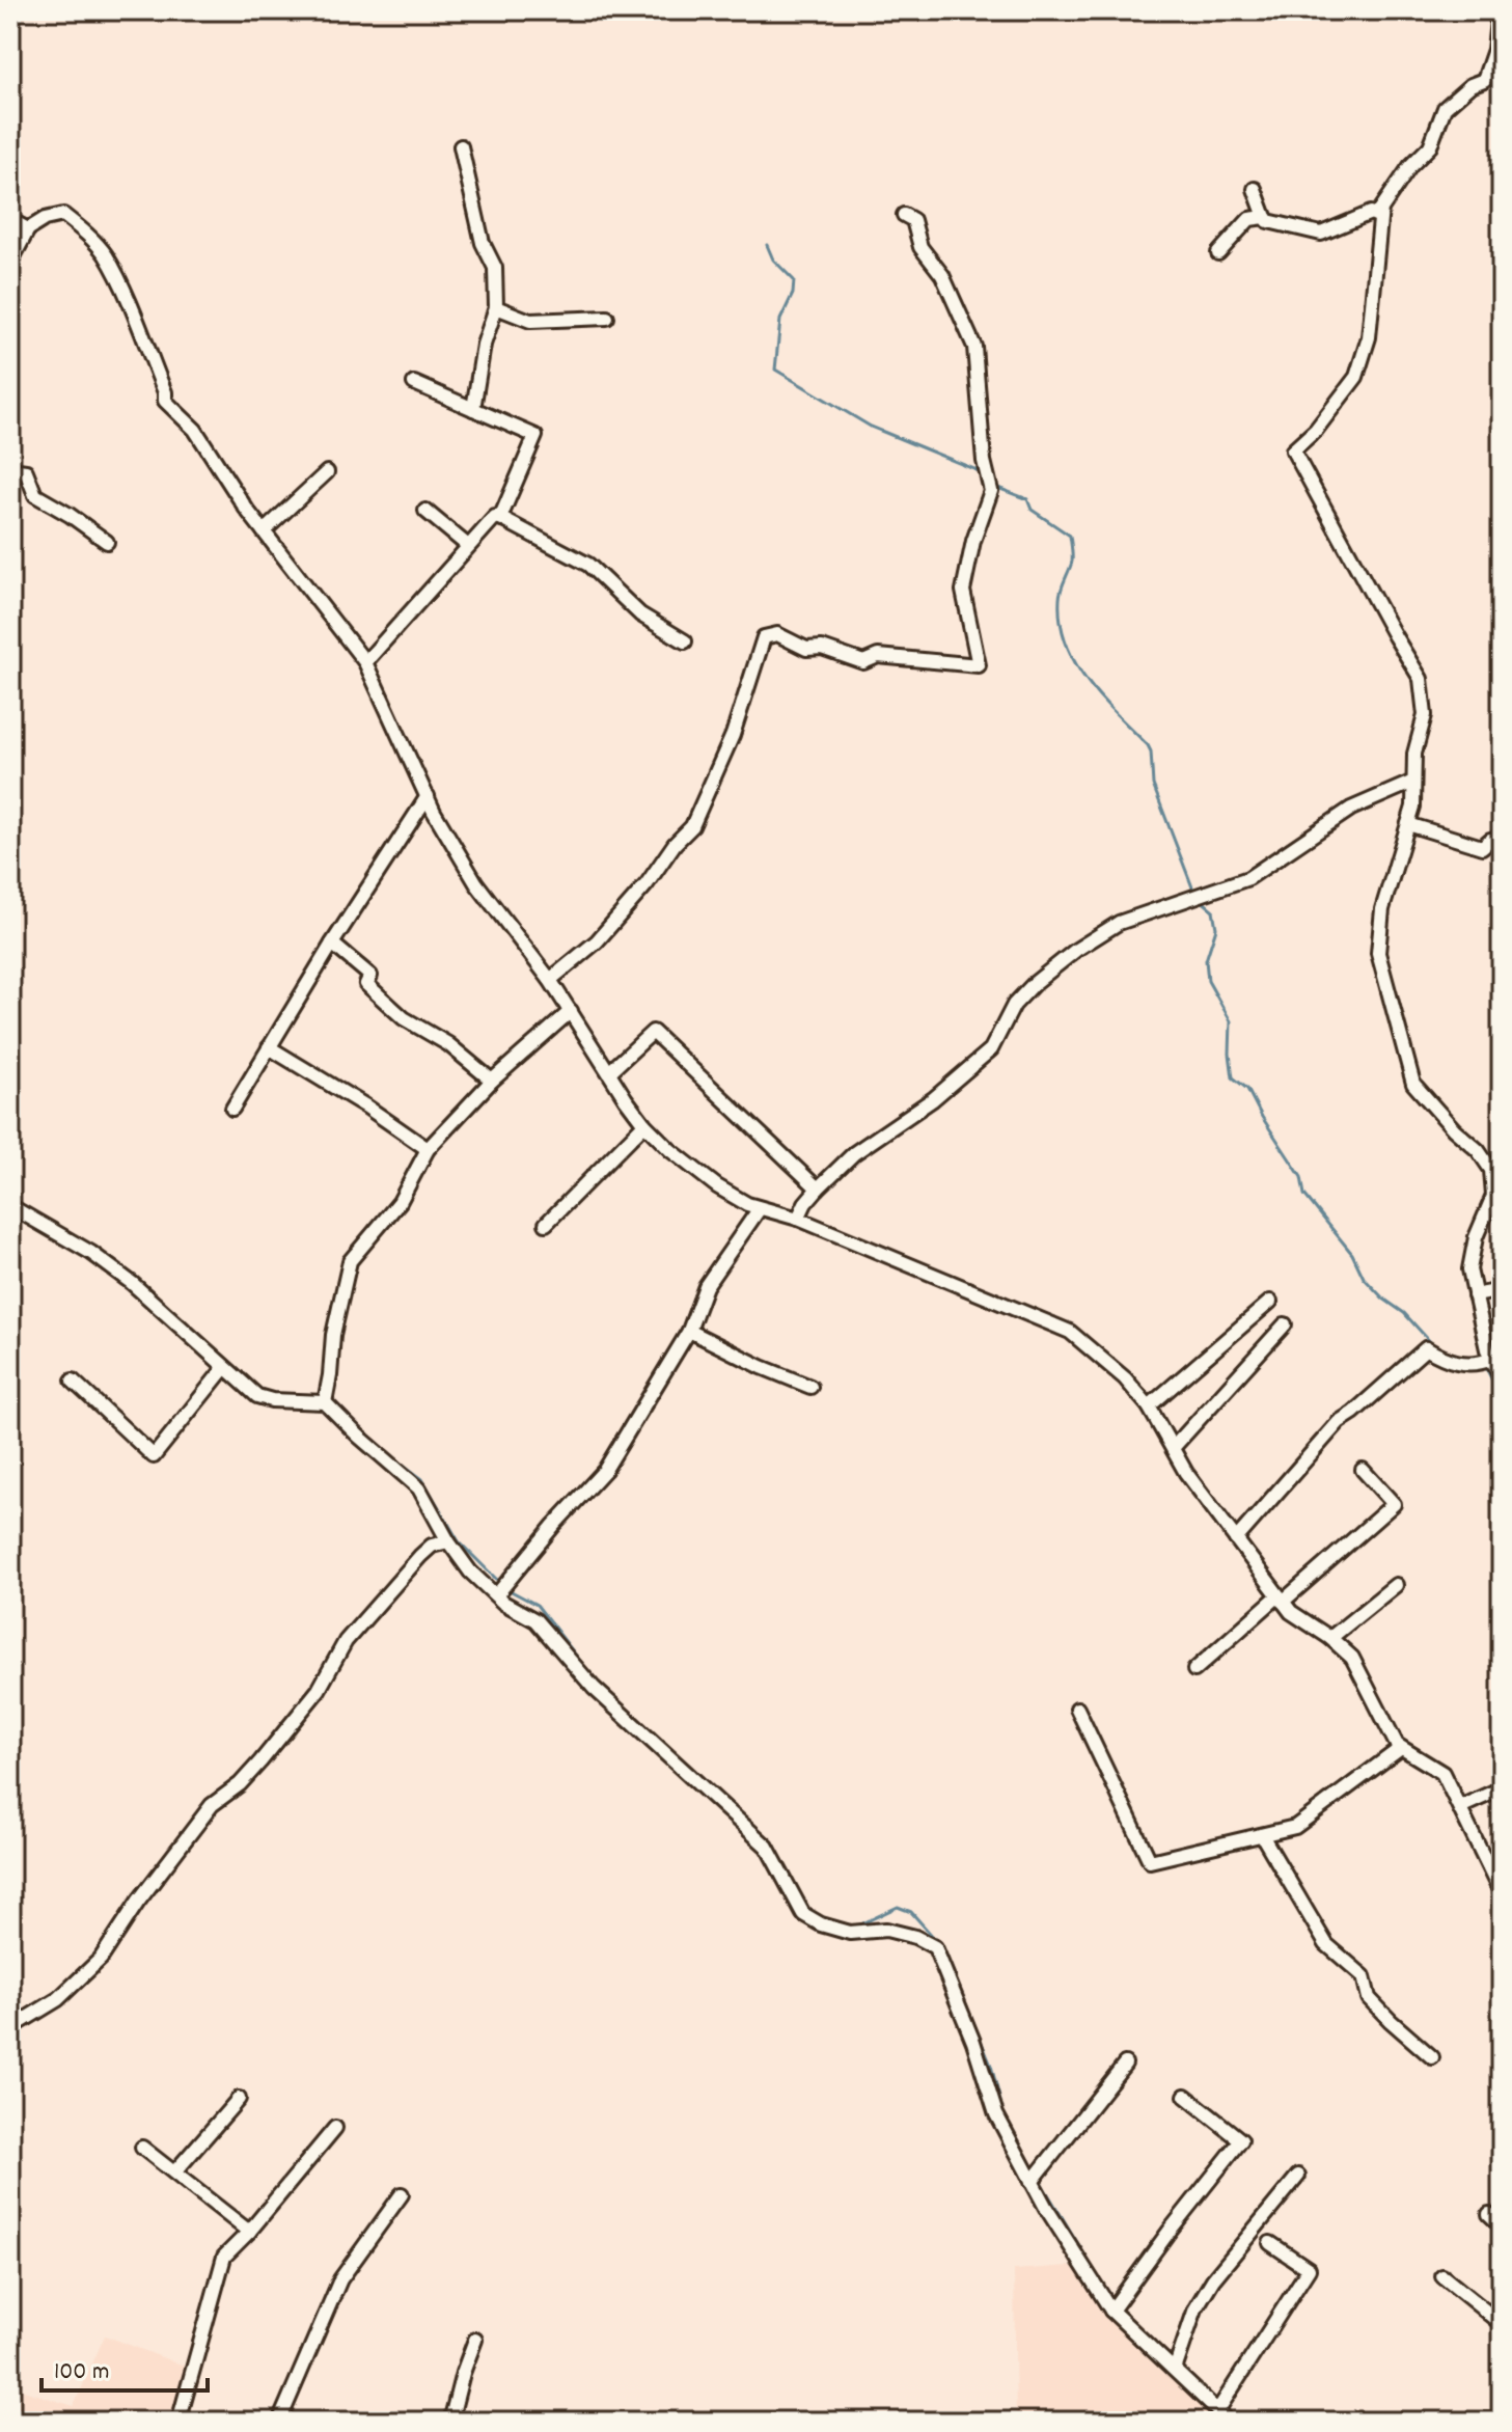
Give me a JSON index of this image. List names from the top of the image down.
{
  "scale_bar": "100 m"
}
